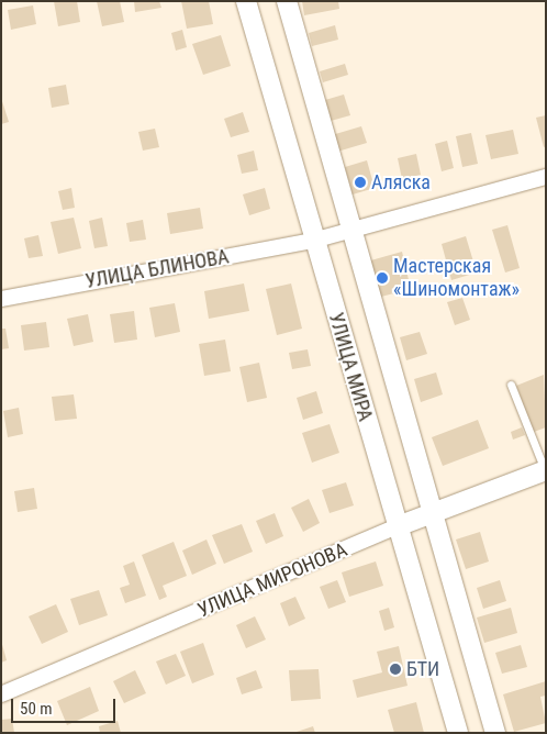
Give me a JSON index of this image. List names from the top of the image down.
{
  "streets": {
    "street": ["УЛИЦА БЛИНОВА", "УЛИЦА МИРА", "УЛИЦА МИРОНОВА"]
  },
  "crossings": [
    ["УЛИЦА БЛИНОВА", "УЛИЦА МИРА"],
    ["УЛИЦА МИРА", "УЛИЦА МИРОНОВА"]
  ],
  "places": ["Аляска", "Мастерская «Шиномонтаж»", "БТИ"],
  "scale_bar": "50 m"
}
